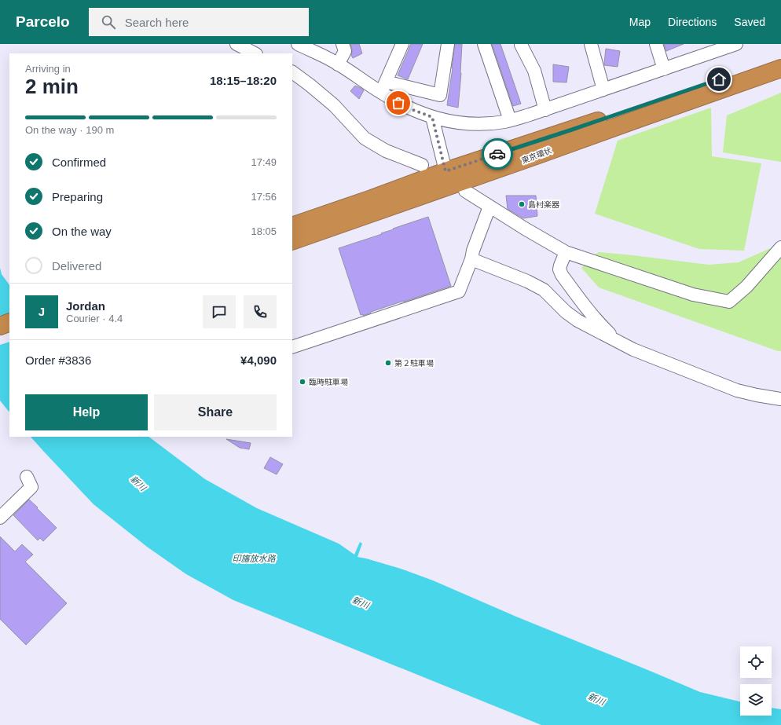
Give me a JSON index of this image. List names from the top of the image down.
{
  "streets": {
    "highway": ["東京環状"]
  },
  "water": ["新川", "印旛放水路"],
  "places": ["島村楽器", "第２駐車場", "臨時駐車場"],
  "page": {
    "header": "Parcelo",
    "search": "Search here",
    "nav": ["Map", "Directions", "Saved"],
    "heading": ["2 min", "Arriving in", "18:15–18:20"],
    "panel": [
      "Jordan",
      "Courier · 4.4",
      "Order #3836",
      "¥4,090"
    ],
    "bar": "On the way · 190 m",
    "list": [
      ["Confirmed", "17:49"],
      ["Preparing", "17:56"],
      ["On the way", "18:05"],
      "Delivered"
    ],
    "round": "J",
    "buttons": ["Help", "Share"]
  }
}
